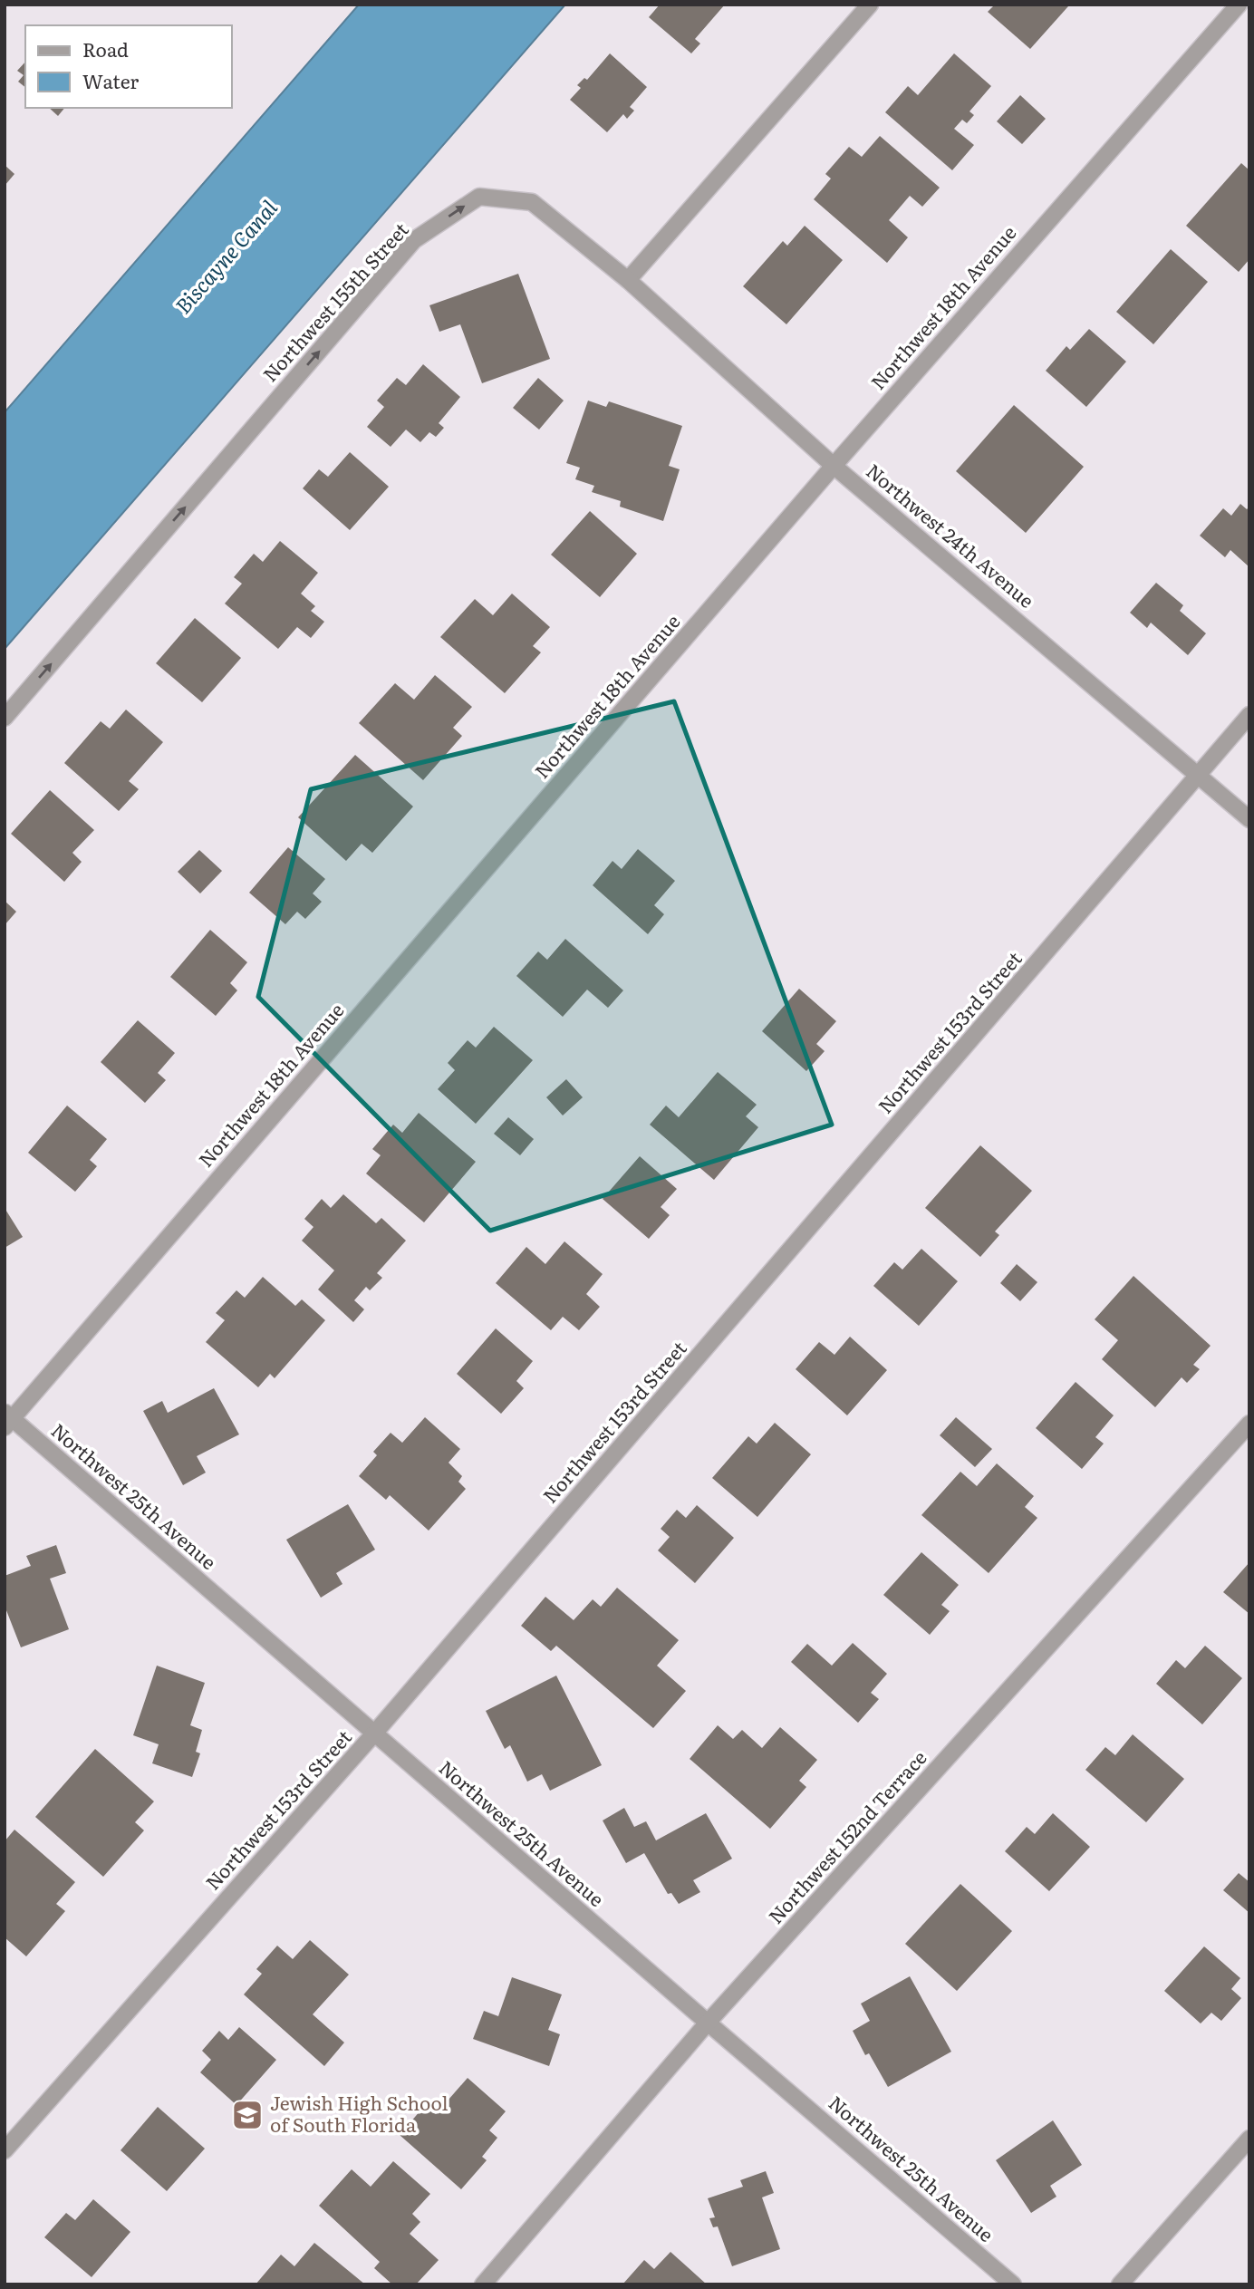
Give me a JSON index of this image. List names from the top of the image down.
{
  "streets": {
    "street": [
      "Northwest 155th Street",
      "Northwest 18th Avenue",
      "Northwest 24th Avenue",
      "Northwest 153rd Street",
      "Northwest 25th Avenue",
      "Northwest 152nd Terrace"
    ]
  },
  "crossings": [
    ["Northwest 155th Street", "Northwest 24th Avenue"],
    ["Northwest 18th Avenue", "Northwest 24th Avenue"],
    ["Northwest 18th Avenue", "Northwest 25th Avenue"],
    ["Northwest 24th Avenue", "Northwest 153rd Street"],
    ["Northwest 153rd Street", "Northwest 25th Avenue"],
    ["Northwest 25th Avenue", "Northwest 152nd Terrace"]
  ],
  "one_way": ["Northwest 155th Street"],
  "water": ["Biscayne Canal"],
  "places": {
    "school or university": ["Jewish High School of South Florida"]
  },
  "legend": ["Road", "Water"]
}
